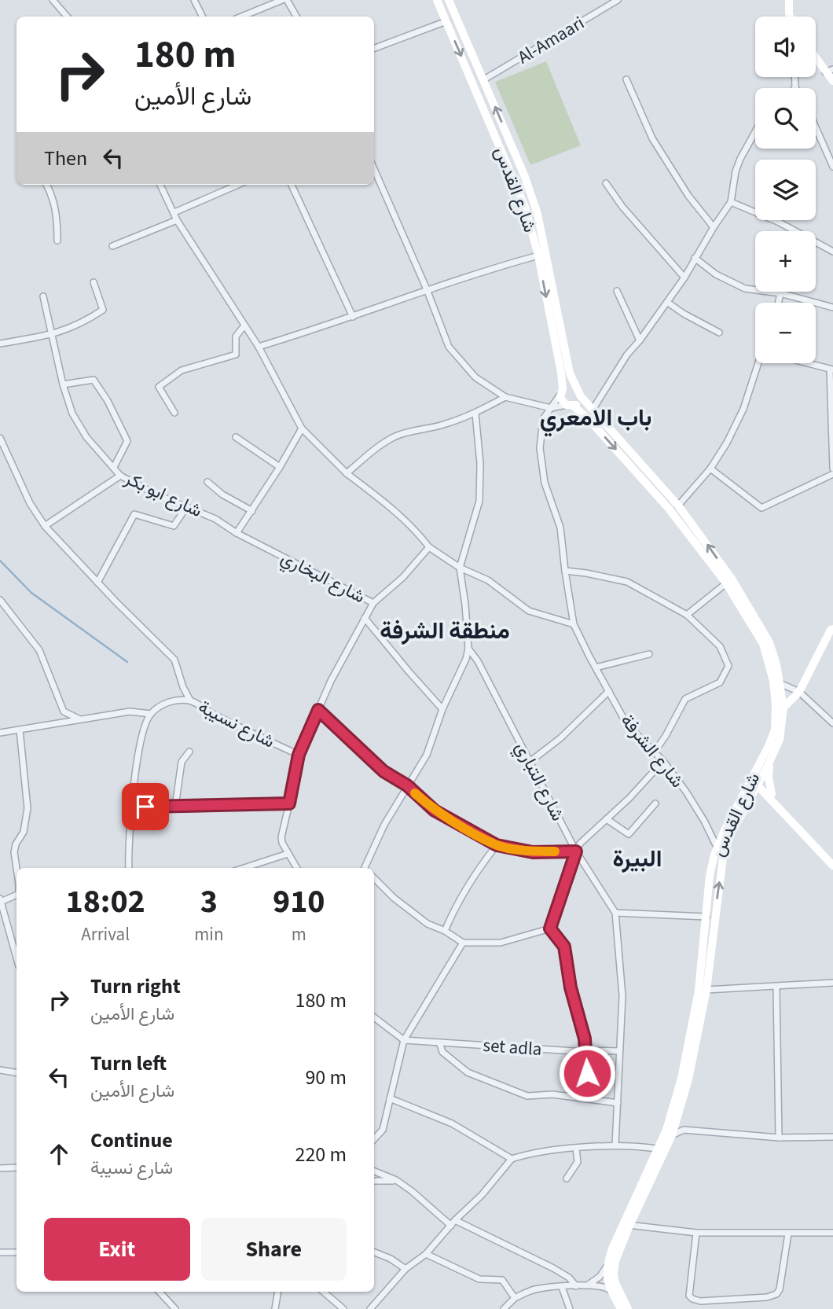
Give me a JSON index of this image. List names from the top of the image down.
{
  "streets": {
    "main road": ["شارع القدس"],
    "street": [
      "Al-Amaari",
      "شارع ابو بكر",
      "شارع البخاري",
      "شارع نسيبة",
      "شارع الشرفة",
      "شارع التباري",
      "set adla"
    ]
  },
  "crossings": [
    ["Al-Amaari", "شارع القدس"],
    ["شارع القدس", "شارع الشرفة"],
    ["شارع ابو بكر", "شارع البخاري"]
  ],
  "districts": ["باب الامعري", "منطقة الشرفة", "البيرة"],
  "page": {
    "map_buttons": ["+", "−"],
    "turn": ["180 m", "شارع الأمين"],
    "then": "Then",
    "eta": [
      "18:02",
      "Arrival",
      "3",
      "min",
      "910",
      "m"
    ],
    "list": [
      {
        "name": "Turn right",
        "note": "شارع الأمين",
        "value": "180 m"
      },
      {
        "name": "Turn left",
        "note": "شارع الأمين",
        "value": "90 m"
      },
      {
        "name": "Continue",
        "note": "شارع نسيبة",
        "value": "220 m"
      }
    ],
    "buttons": ["Exit", "Share"]
  }
}
